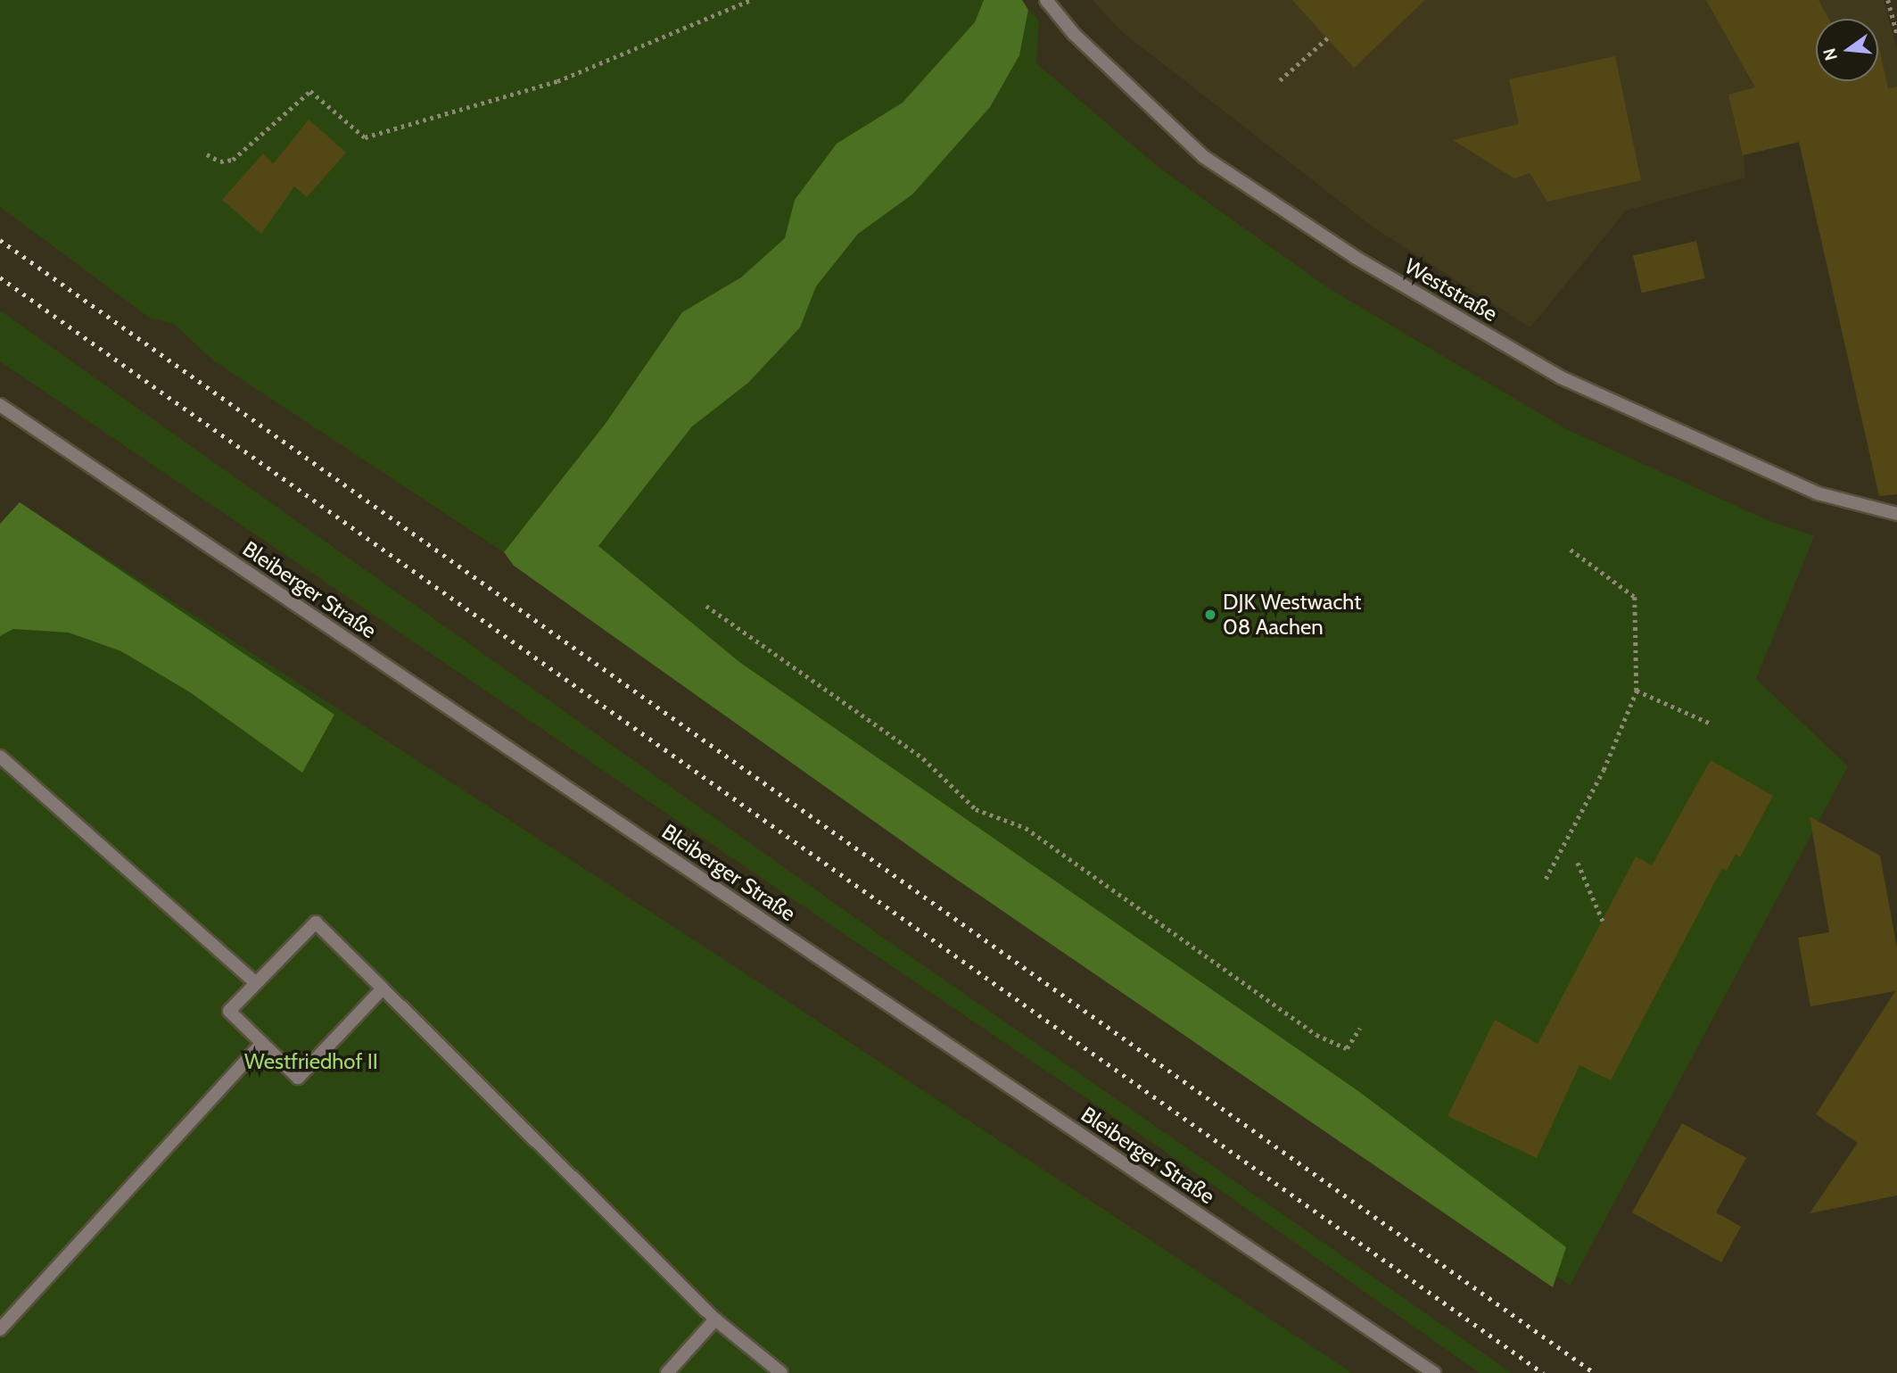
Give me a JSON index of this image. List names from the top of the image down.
{
  "streets": {
    "street": ["Weststraße", "Bleiberger Straße"]
  },
  "parks": ["Westfriedhof II"],
  "places": ["DJK Westwacht 08 Aachen"],
  "north": "left"
}
